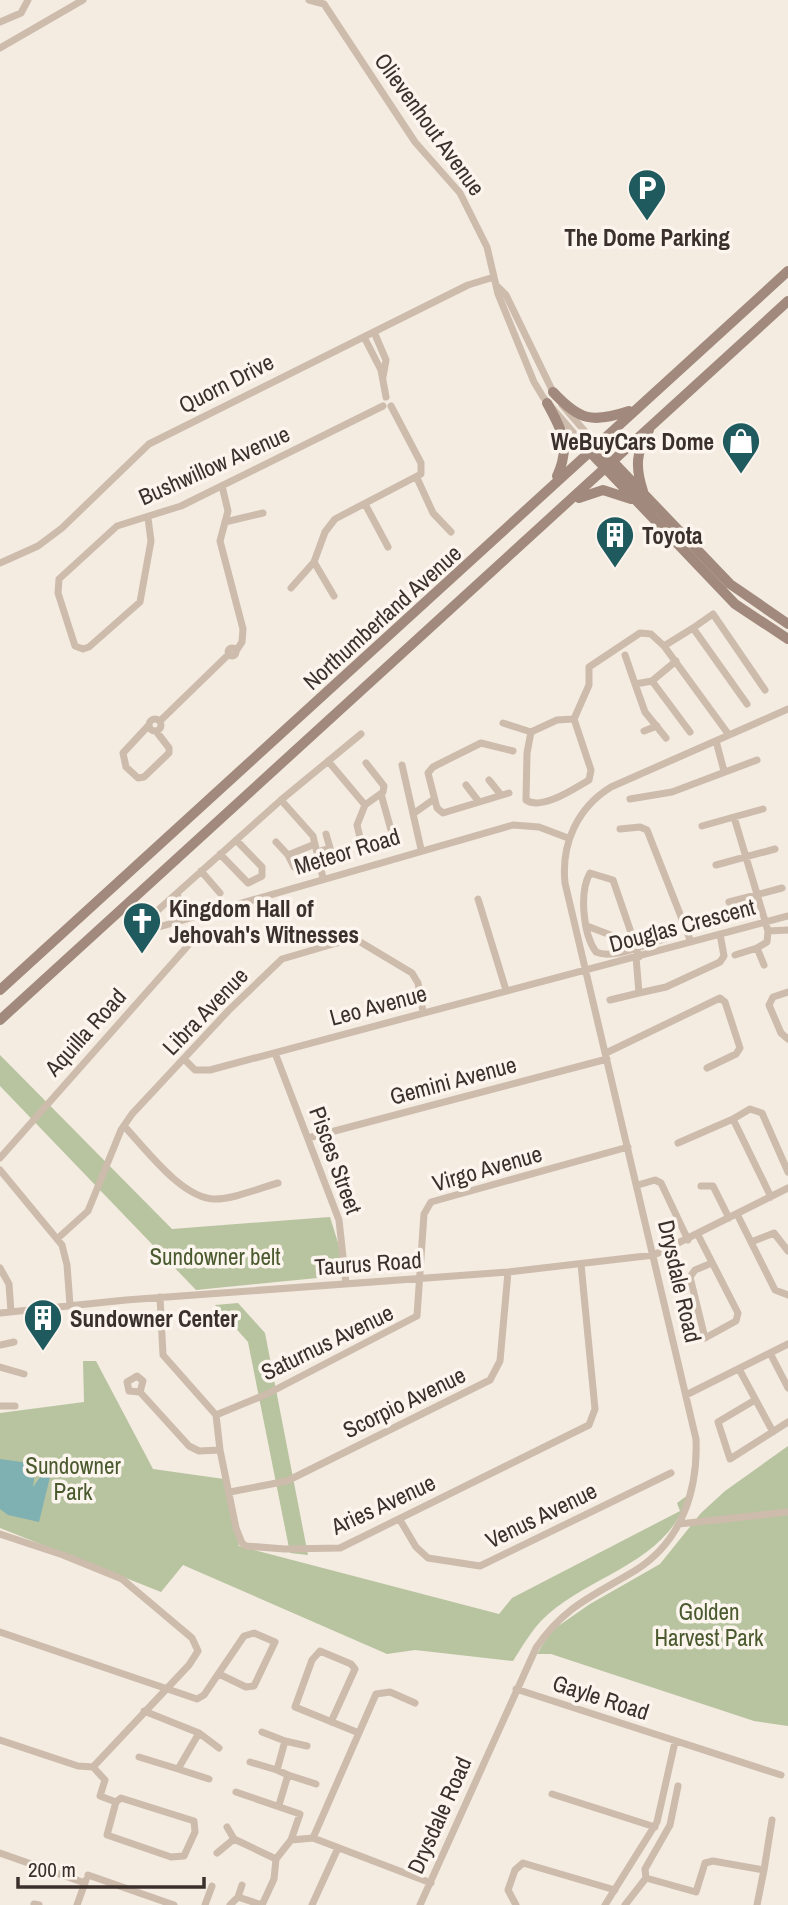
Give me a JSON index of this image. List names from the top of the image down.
{
  "streets": {
    "main road": ["Olievenhout Avenue", "Northumberland Avenue"],
    "street": [
      "Quorn Drive",
      "Bushwillow Avenue",
      "Meteor Road",
      "Douglas Crescent",
      "Leo Avenue",
      "Libra Avenue",
      "Aquilla Road",
      "Gemini Avenue",
      "Pisces Street",
      "Virgo Avenue",
      "Taurus Road",
      "Drysdale Road",
      "Saturnus Avenue",
      "Scorpio Avenue",
      "Aries Avenue",
      "Venus Avenue",
      "Gayle Road"
    ]
  },
  "crossings": [
    ["Olievenhout Avenue", "Quorn Drive"],
    ["Olievenhout Avenue", "Northumberland Avenue"],
    ["Meteor Road", "Drysdale Road"],
    ["Douglas Crescent", "Leo Avenue"],
    ["Douglas Crescent", "Drysdale Road"],
    ["Leo Avenue", "Libra Avenue"],
    ["Leo Avenue", "Pisces Street"],
    ["Leo Avenue", "Drysdale Road"],
    ["Gemini Avenue", "Pisces Street"],
    ["Gemini Avenue", "Drysdale Road"],
    ["Pisces Street", "Taurus Road"],
    ["Virgo Avenue", "Taurus Road"],
    ["Virgo Avenue", "Drysdale Road"],
    ["Virgo Avenue", "Saturnus Avenue"],
    ["Taurus Road", "Drysdale Road"],
    ["Taurus Road", "Saturnus Avenue"],
    ["Taurus Road", "Scorpio Avenue"],
    ["Taurus Road", "Aries Avenue"],
    ["Drysdale Road", "Gayle Road"],
    ["Saturnus Avenue", "Aries Avenue"],
    ["Scorpio Avenue", "Aries Avenue"],
    ["Aries Avenue", "Venus Avenue"]
  ],
  "parks": ["Sundowner belt", "Sundowner Park", "Golden Harvest Park"],
  "places": {
    "parking": ["The Dome Parking"],
    "shop": ["WeBuyCars Dome"],
    "building": ["Toyota", "Sundowner Center"],
    "church": ["Kingdom Hall of Jehovah's Witnesses"]
  },
  "scale_bar": "200 m"
}
